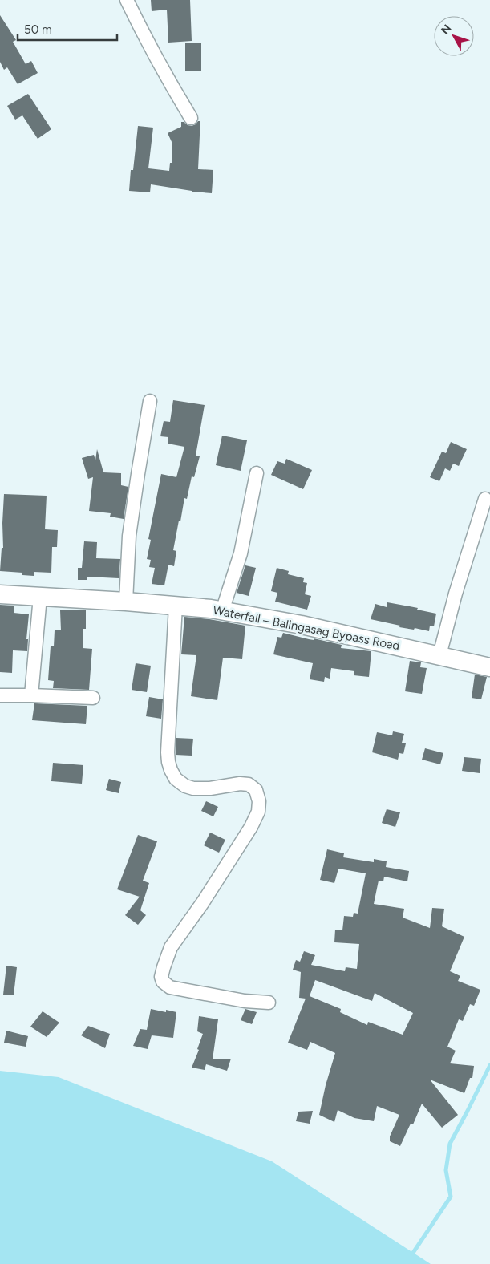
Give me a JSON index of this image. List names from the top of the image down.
{
  "streets": {
    "main road": ["Waterfall ‒ Balingasag Bypass Road"]
  },
  "scale_bar": "50 m",
  "north": "top left"
}
